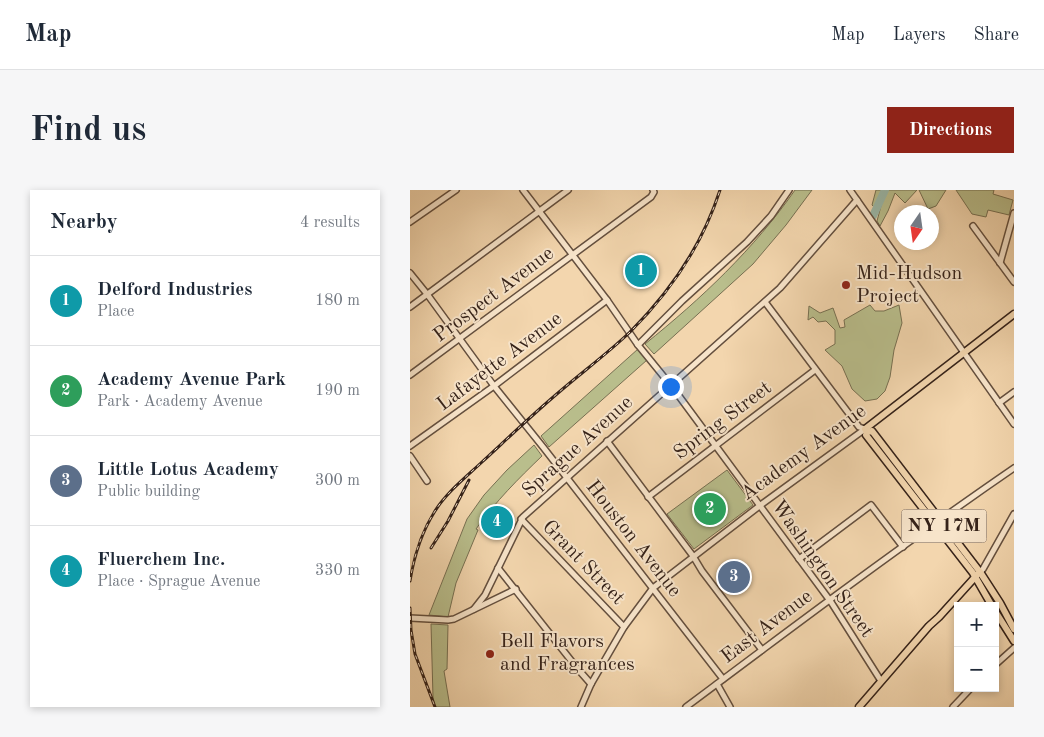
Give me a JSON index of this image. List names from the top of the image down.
{
  "streets": {
    "main road": ["Academy Avenue", "NY 17M"],
    "street": [
      "Prospect Avenue",
      "Lafayette Avenue",
      "Spring Street",
      "Sprague Avenue",
      "Houston Avenue",
      "Grant Street",
      "Washington Street",
      "East Avenue"
    ]
  },
  "crossings": [
    ["Prospect Avenue", "Houston Avenue"],
    ["Prospect Avenue", "Washington Street"],
    ["Lafayette Avenue", "Houston Avenue"],
    ["Lafayette Avenue", "Washington Street"],
    ["Spring Street", "Washington Street"],
    ["Sprague Avenue", "Houston Avenue"],
    ["Sprague Avenue", "Grant Street"],
    ["Sprague Avenue", "Washington Street"],
    ["Academy Avenue", "NY 17M"],
    ["Academy Avenue", "Houston Avenue"],
    ["Academy Avenue", "Grant Street"],
    ["Academy Avenue", "Washington Street"],
    ["NY 17M", "East Avenue"],
    ["Houston Avenue", "East Avenue"],
    ["Washington Street", "East Avenue"]
  ],
  "places": ["Mid-Hudson Project", "Bell Flavors and Fragrances"],
  "north": "bottom",
  "page": {
    "header": "Map",
    "nav": ["Map", "Layers", "Share"],
    "buttons": "Directions",
    "title": "Find us",
    "heading": ["Nearby", "4 results"],
    "pins": [
      "1",
      "2",
      "4",
      "3"
    ],
    "list": [
      {
        "mark": "1",
        "name": "Delford Industries",
        "note": "Place",
        "value": "180 m"
      },
      {
        "mark": "2",
        "name": "Academy Avenue Park",
        "note": "Park · Academy Avenue",
        "value": "190 m"
      },
      {
        "mark": "3",
        "name": "Little Lotus Academy",
        "note": "Public building",
        "value": "300 m"
      },
      {
        "mark": "4",
        "name": "Fluerchem Inc.",
        "note": "Place · Sprague Avenue",
        "value": "330 m"
      }
    ],
    "map_buttons": ["+", "−"]
  }
}
